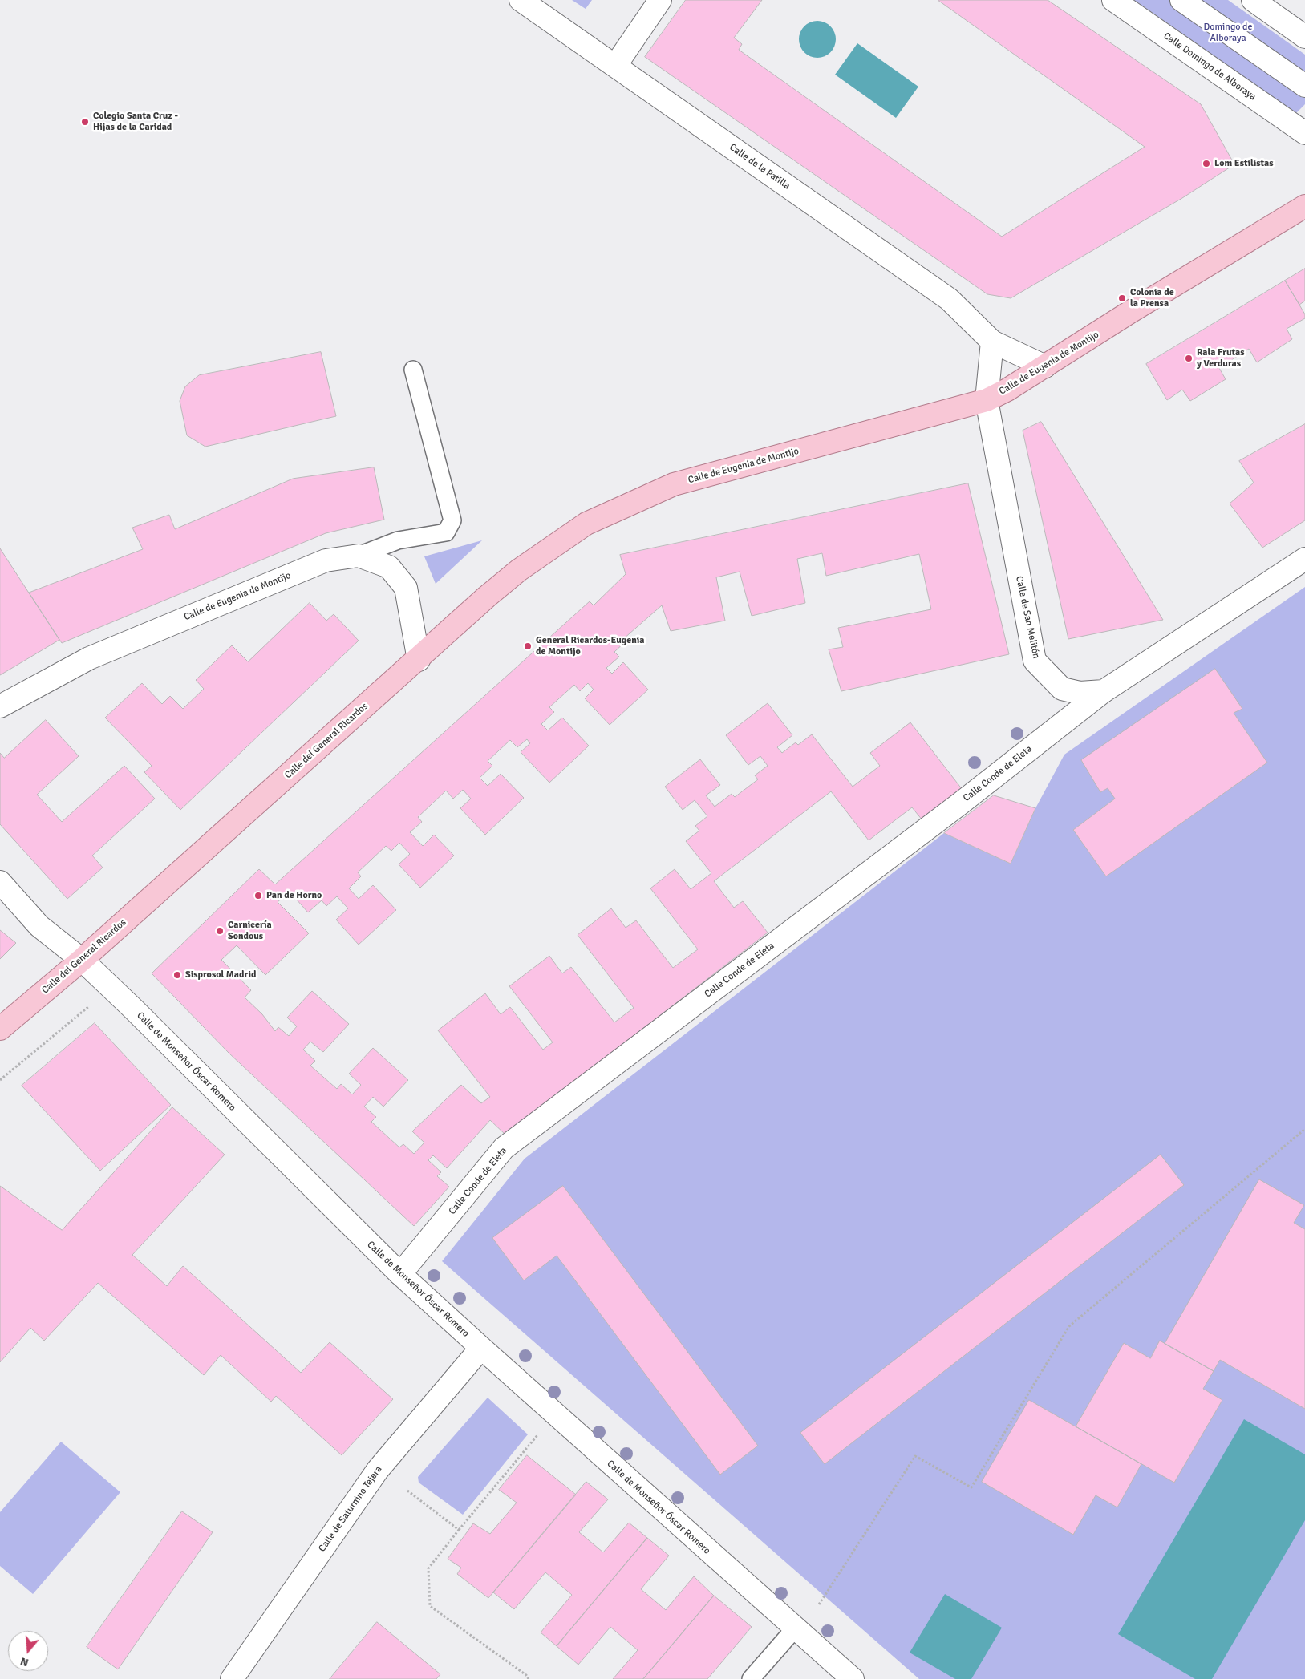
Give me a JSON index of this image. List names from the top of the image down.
{
  "streets": {
    "main road": ["Calle de Eugenia de Montijo", "Calle del General Ricardos"],
    "street": [
      "Calle Domingo de Alboraya",
      "Calle de la Patilla",
      "Calle de San Melitón",
      "Calle Conde de Eleta",
      "Calle de Monseñor Óscar Romero",
      "Calle de Saturnino Tejera"
    ]
  },
  "crossings": [
    ["Calle de la Patilla", "Calle de Eugenia de Montijo"],
    ["Calle de Eugenia de Montijo", "Calle de San Melitón"],
    ["Calle de Eugenia de Montijo", "Calle del General Ricardos"],
    ["Calle de San Melitón", "Calle Conde de Eleta"],
    ["Calle del General Ricardos", "Calle de Monseñor Óscar Romero"],
    ["Calle Conde de Eleta", "Calle de Monseñor Óscar Romero"],
    ["Calle de Monseñor Óscar Romero", "Calle de Saturnino Tejera"]
  ],
  "parks": ["Domingo de Alboraya"],
  "places": [
    "Colegio Santa Cruz - Hijas de la Caridad",
    "Lom Estilistas",
    "Colonia de la Prensa",
    "Rala Frutas y Verduras",
    "General Ricardos-Eugenia de Montijo",
    "Pan de Horno",
    "Carnicería Sondous",
    "Sisprosol Madrid"
  ],
  "north": "bottom"
}
